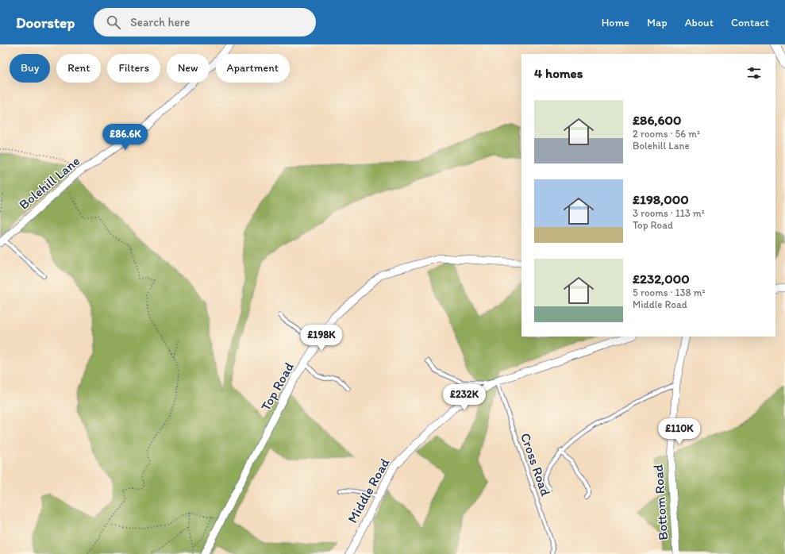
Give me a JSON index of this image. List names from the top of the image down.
{
  "streets": {
    "street": [
      "Bolehill Lane",
      "Top Road",
      "Middle Road",
      "Bottom Road"
    ],
    "lane": ["Cross Road"]
  },
  "crossings": [
    ["Cross Road", "Middle Road"]
  ],
  "page": {
    "header": "Doorstep",
    "search": "Search here",
    "nav": [
      "Home",
      "Map",
      "About",
      "Contact"
    ],
    "chip": [
      "Buy",
      "Rent",
      "Filters",
      "New",
      "Apartment"
    ],
    "heading": "4 homes",
    "list": [
      {
        "name": "£86,600",
        "note": "2 rooms · 56 m² · Bolehill Lane"
      },
      {
        "name": "£198,000",
        "note": "3 rooms · 113 m² · Top Road"
      },
      {
        "name": "£232,000",
        "note": "5 rooms · 138 m² · Middle Road"
      }
    ],
    "price": [
      "£86.6K",
      "£198K",
      "£232K",
      "£110K"
    ]
  }
}
